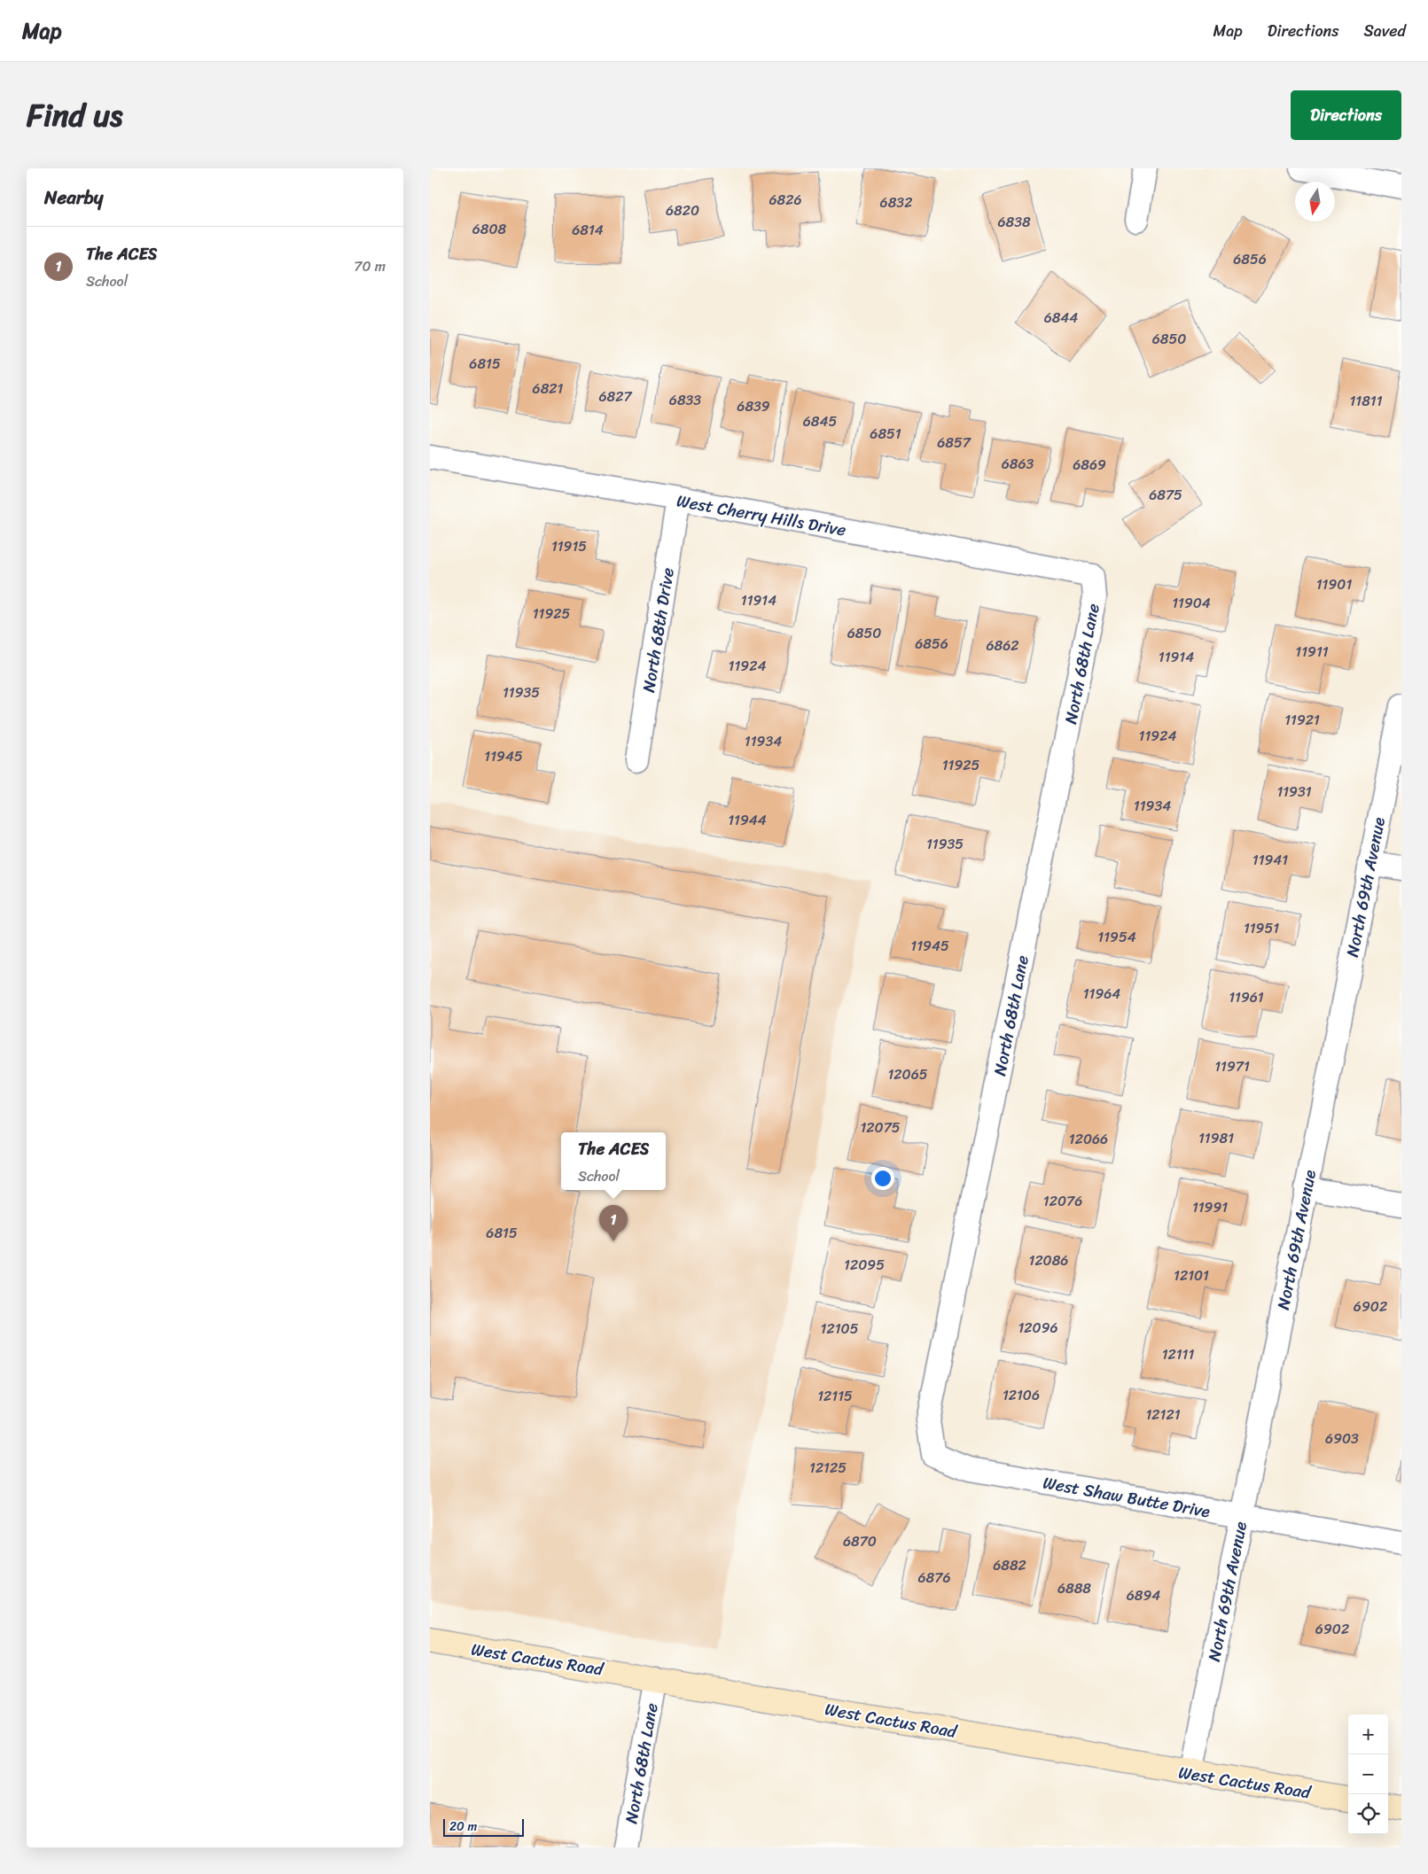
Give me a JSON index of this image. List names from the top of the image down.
{
  "streets": {
    "main road": ["West Cactus Road"],
    "street": [
      "West Cherry Hills Drive",
      "North 68th Drive",
      "North 68th Lane",
      "North 69th Avenue",
      "West Shaw Butte Drive"
    ]
  },
  "crossings": [
    ["West Cherry Hills Drive", "North 68th Drive"],
    ["West Cherry Hills Drive", "North 68th Lane"],
    ["North 68th Lane", "West Shaw Butte Drive"],
    ["North 68th Lane", "West Cactus Road"],
    ["North 69th Avenue", "West Shaw Butte Drive"],
    ["North 69th Avenue", "West Cactus Road"]
  ],
  "house_numbers": [
    "6826",
    "6832",
    "6820",
    "6838",
    "6808",
    "6814",
    "6856",
    "6844",
    "6850",
    "6815",
    "6821",
    "6827",
    "6833",
    "11811",
    "6839",
    "6845",
    "6851",
    "6857",
    "6863",
    "6869",
    "6875",
    "11915",
    "11901",
    "11914",
    "11904",
    "11925",
    "6850",
    "6856",
    "6862",
    "11911",
    "11914",
    "11924",
    "11935",
    "11921",
    "11924",
    "11934",
    "11945",
    "11925",
    "11931",
    "11934",
    "11944",
    "11935",
    "11941",
    "11951",
    "11954",
    "11945",
    "11964",
    "11961",
    "11971",
    "12065",
    "12075",
    "11981",
    "12066",
    "12076",
    "11991",
    "6815",
    "12086",
    "12095",
    "12101",
    "6902",
    "12096",
    "12105",
    "12111",
    "12106",
    "12115",
    "12121",
    "6903",
    "12125",
    "6870",
    "6882",
    "6876",
    "6888",
    "6894",
    "6902"
  ],
  "scale_bar": "20 m",
  "north": "bottom",
  "page": {
    "header": "Map",
    "nav": ["Map", "Directions", "Saved"],
    "title": "Find us",
    "buttons": "Directions",
    "heading": "Nearby",
    "list": [
      {
        "mark": "1",
        "name": "The ACES",
        "note": "School",
        "value": "70 m"
      }
    ],
    "popup": ["The ACES", "School"],
    "pins": "1",
    "map_buttons": ["+", "−"],
    "scale": "20 m"
  }
}
